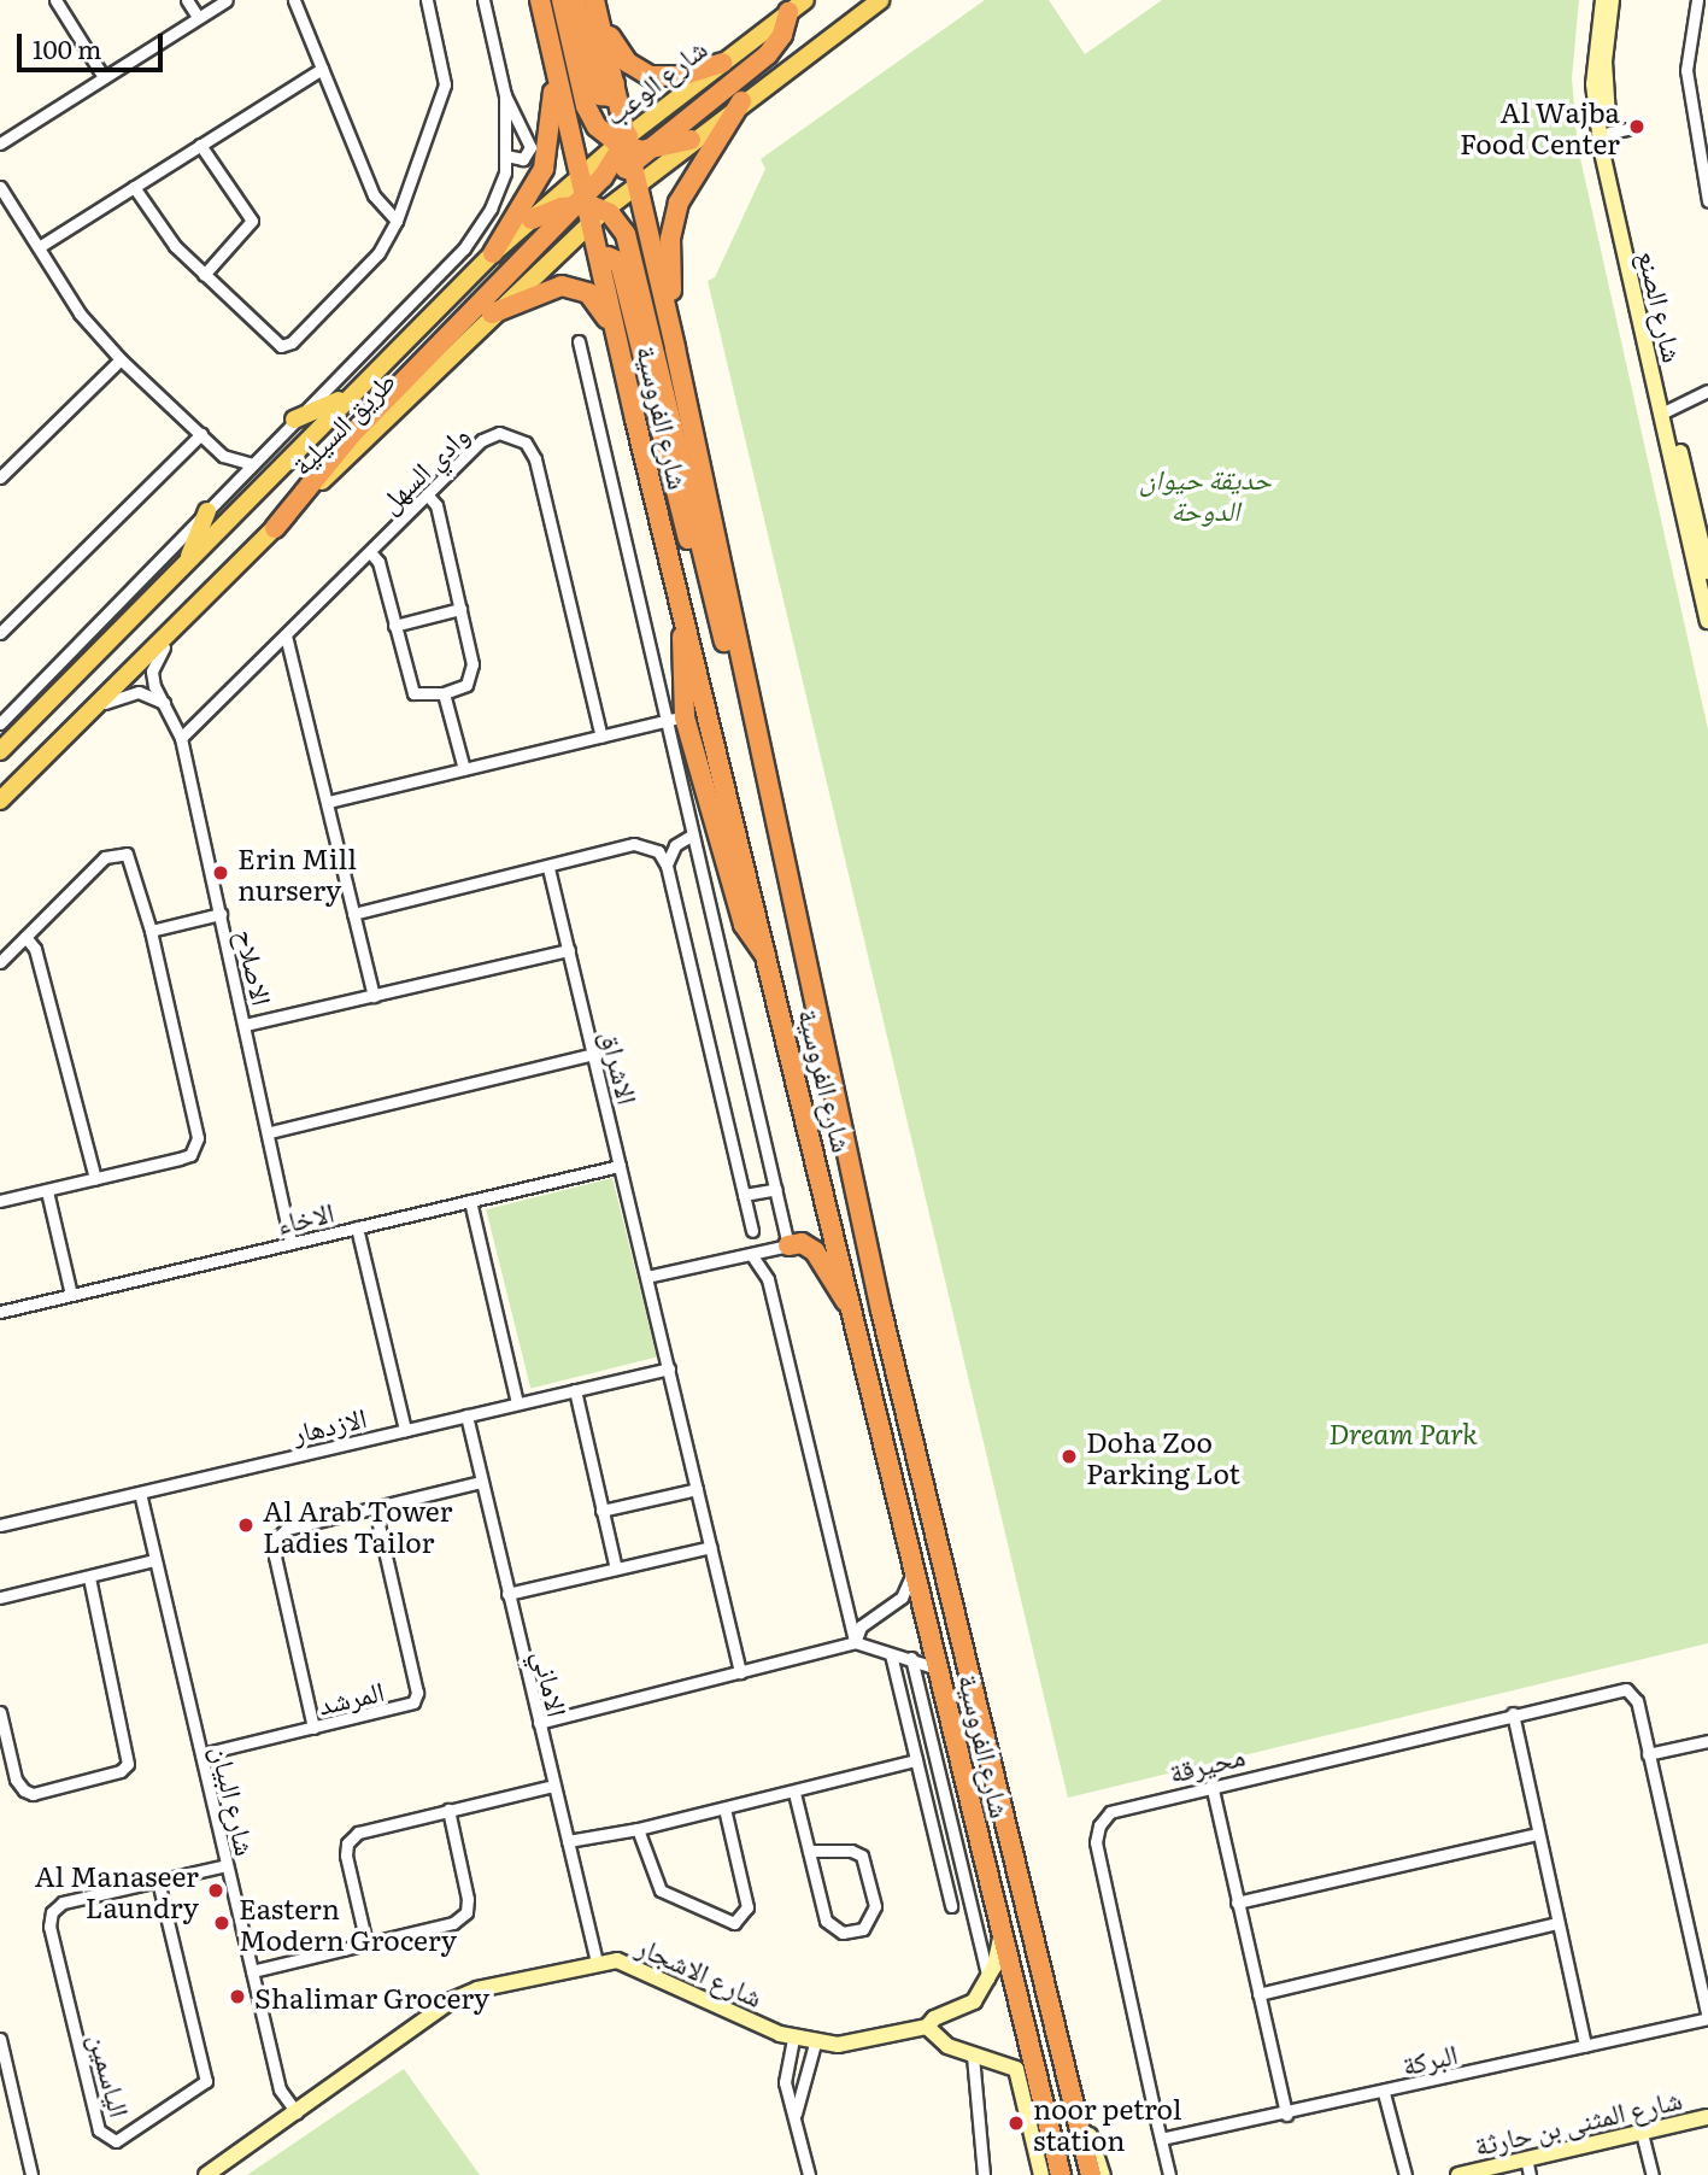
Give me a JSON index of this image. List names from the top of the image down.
{
  "streets": {
    "highway": ["شارع الفروسية"],
    "main road": ["شارع الوعب", "طريق السيلية"],
    "street": [
      "شارع الصنع",
      "وادي السهل",
      "الاصلاح",
      "الاشراق",
      "الاخاء",
      "الازدهار",
      "الاماني",
      "المرشد",
      "محيرقة",
      "شارع البيان",
      "شارع الاشجار",
      "البركة",
      "الياسمين",
      "شارع المثنى بن حارثة"
    ]
  },
  "crossings": [
    ["شارع الوعب", "شارع الفروسية"],
    ["شارع الوعب", "طريق السيلية"],
    ["شارع الفروسية", "طريق السيلية"],
    ["شارع الفروسية", "شارع الاشجار"],
    ["طريق السيلية", "الاصلاح"],
    ["وادي السهل", "الاصلاح"],
    ["الاصلاح", "الاخاء"],
    ["الاشراق", "الاخاء"],
    ["الاشراق", "الازدهار"],
    ["الازدهار", "الاماني"],
    ["الازدهار", "شارع البيان"],
    ["الاماني", "شارع الاشجار"],
    ["المرشد", "شارع البيان"],
    ["محيرقة", "البركة"],
    ["شارع البيان", "شارع الاشجار"],
    ["شارع البيان", "الياسمين"]
  ],
  "parks": ["حديقة حيوان الدوحة", "Dream Park"],
  "places": [
    "Al Wajba Food Center",
    "Erin Mill nursery",
    "Doha Zoo Parking Lot",
    "Al Arab Tower Ladies Tailor",
    "Al Manaseer Laundry",
    "Eastern Modern Grocery",
    "Shalimar Grocery",
    "noor petrol station"
  ],
  "scale_bar": "100 m"
}
